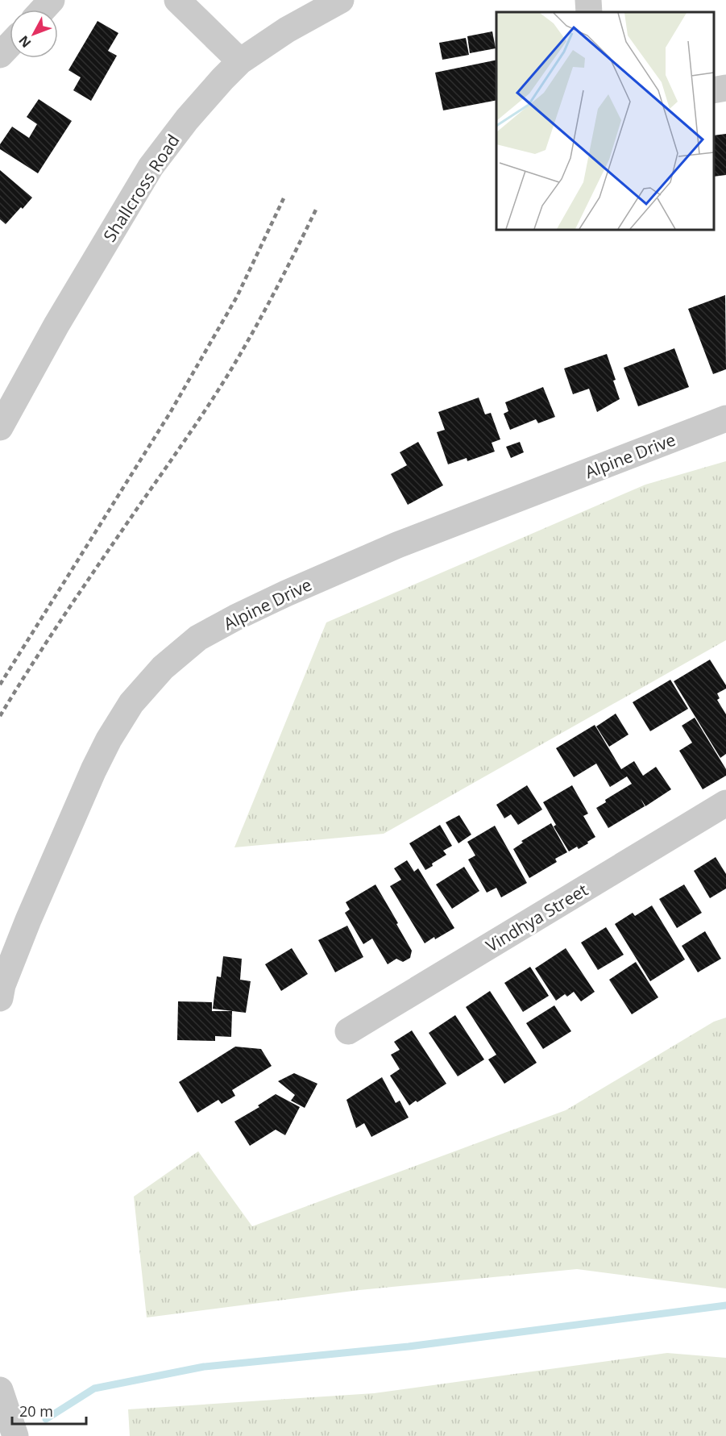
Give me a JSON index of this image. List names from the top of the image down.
{
  "streets": {
    "street": ["Shallcross Road", "Alpine Drive", "Vindhya Street"]
  },
  "scale_bar": "20 m",
  "north": "bottom left"
}
